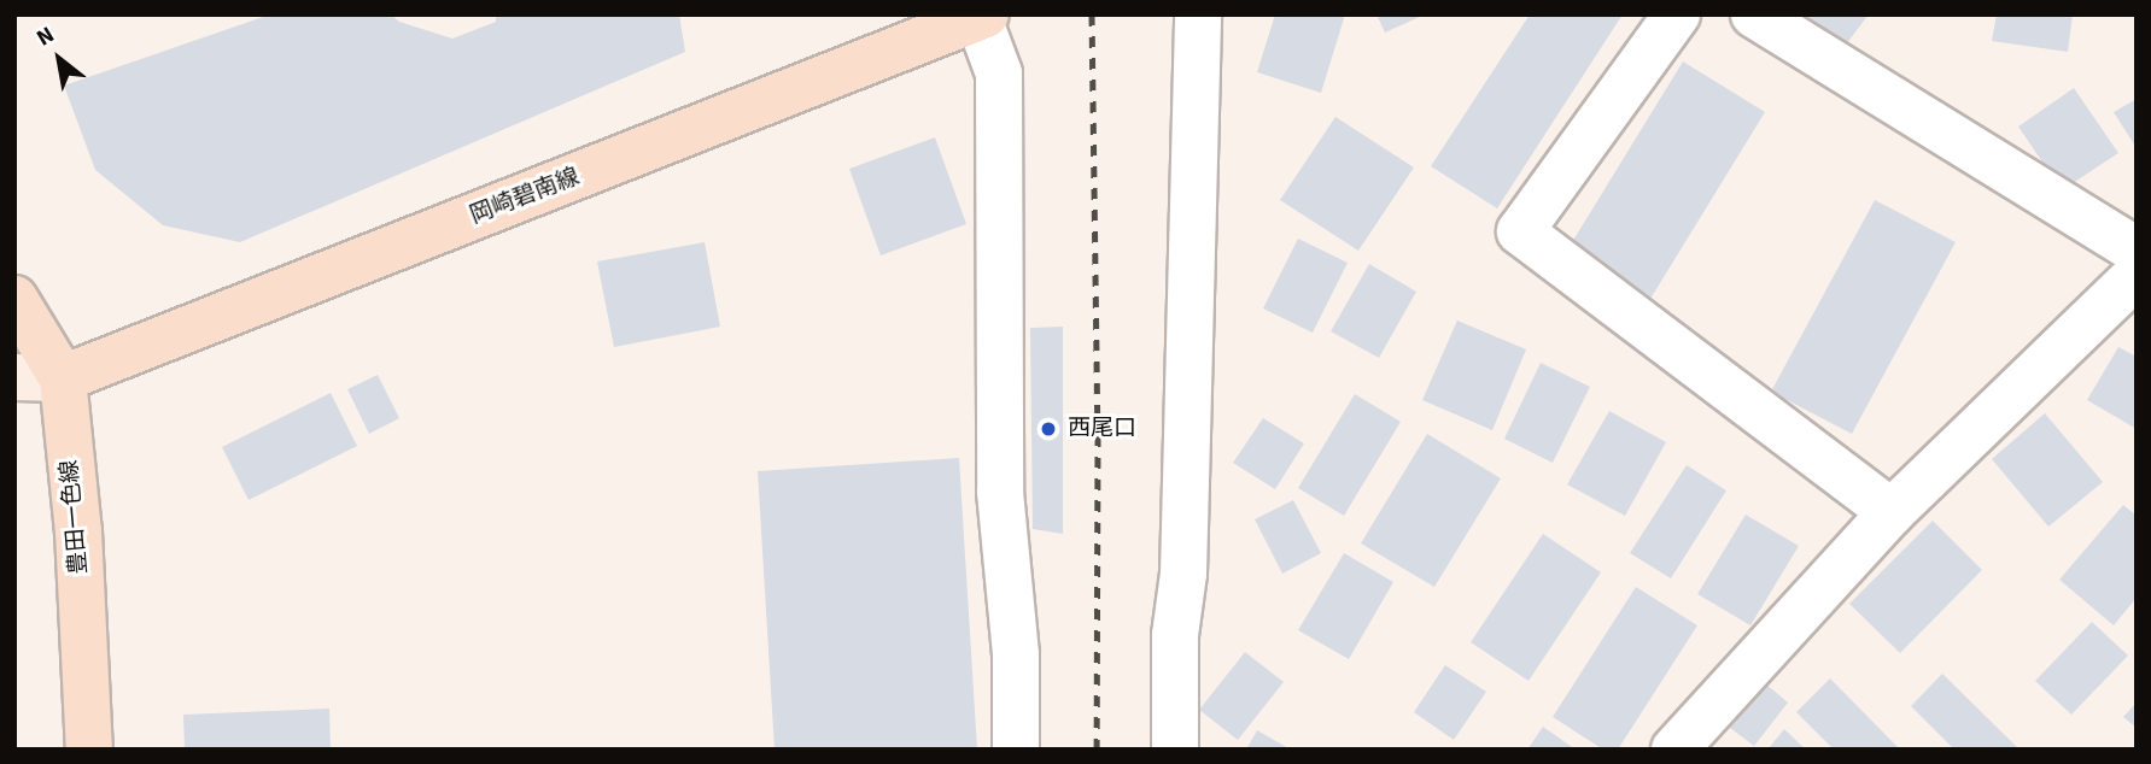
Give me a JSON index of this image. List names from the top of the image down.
{
  "streets": {
    "main road": ["岡崎碧南線", "豊田一色線"]
  },
  "crossings": [
    ["岡崎碧南線", "豊田一色線"]
  ],
  "places": ["西尾口"],
  "north": "top left"
}
